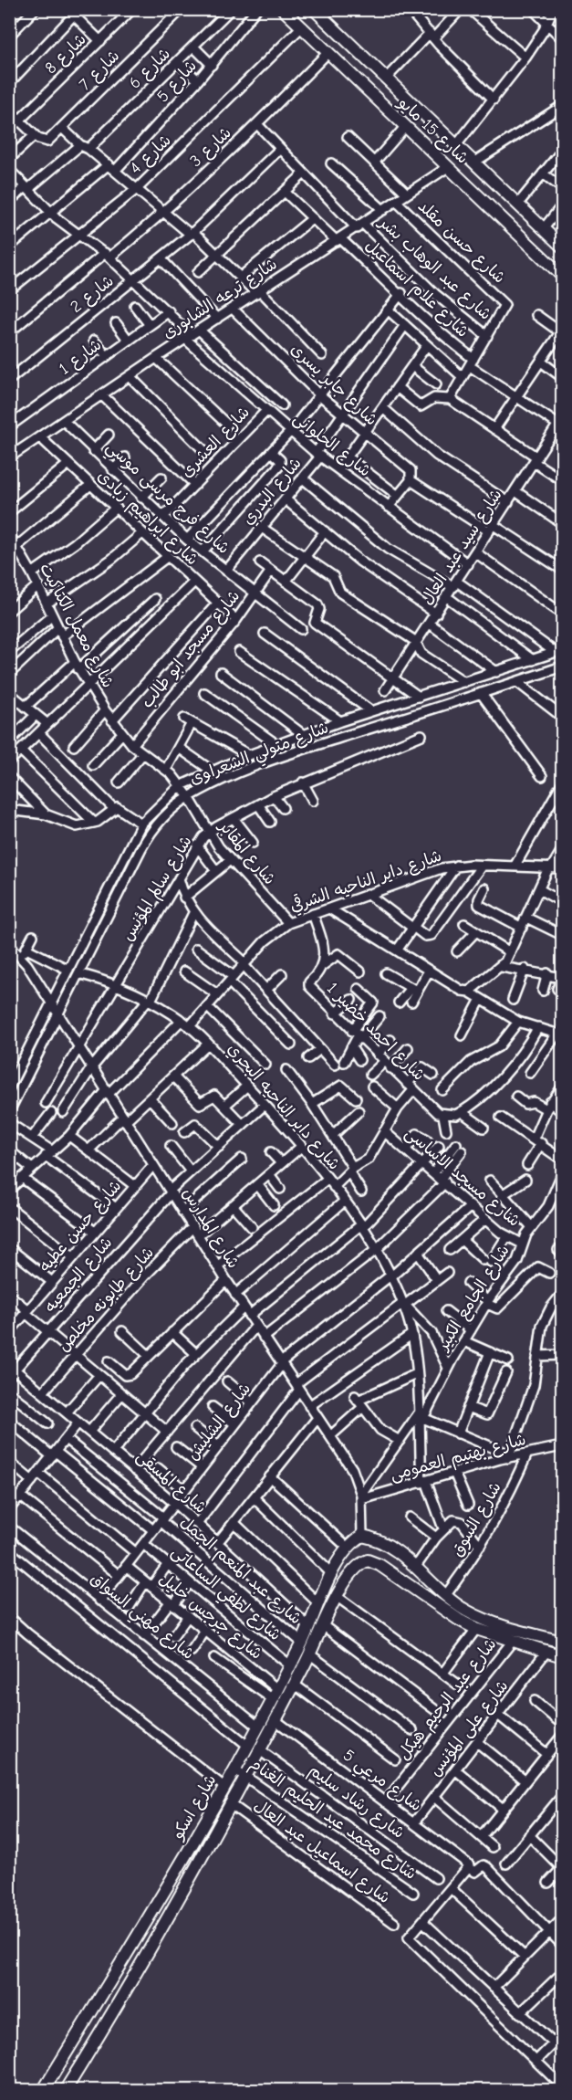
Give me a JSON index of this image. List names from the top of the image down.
{
  "streets": {
    "main road": ["شارع 15 مايو", "شارع اسكو"],
    "street": [
      "شارع 8",
      "شارع 6",
      "شارع 7",
      "شارع 5",
      "شارع 3",
      "شارع 4",
      "شارع حسن مقلد",
      "شارع عبد الوهاب بشر",
      "شارع علام اسماعيل",
      "شارع 2",
      "شارع ترعه الشابورى",
      "شارع 1",
      "شارع جابر يسرى",
      "شارع العشرى",
      "شارع الحلوانى",
      "شارع البدري",
      "شارع فرج مرسى موسي",
      "شارع ابراهيم زبادى",
      "شارع سيد عبد العال",
      "شارع معمل الكتاكيت",
      "شارع مسجد ابو طالب",
      "شارع متولي الشعراوى",
      "شارع المقابر",
      "شارع داير الناحيه الشرقي",
      "شارع سالم المؤنس",
      "شارع احمد خضير 1",
      "شارع داير الناحيه البحري",
      "شارع مسجد الاساسى",
      "شارع حسن عطيه",
      "شارع المدارس",
      "شارع الجمعيه",
      "شارع الجامع الكبير",
      "شارع طابونه مخلص",
      "شارع الشليش",
      "شارع بهتيم العمومى",
      "شارع المسقى",
      "شارع السوق",
      "شارع عبد المنعم الجمل",
      "شارع لطفي الساعاتى",
      "شارع مهني السواق",
      "شارع جرجس خليل",
      "شارع عبد الرحيم هيكل",
      "شارع على المؤنس",
      "شارع مرعي 5",
      "شارع رشاد سليم",
      "شارع محمد عبد الحليم الغنام",
      "شارع اسماعيل عبد العال"
    ]
  },
  "crossings": [
    ["شارع 15 مايو", "شارع 3"],
    ["شارع 15 مايو", "شارع 4"],
    ["شارع 15 مايو", "شارع ترعه الشابورى"],
    ["شارع 3", "شارع عبد الوهاب بشر"],
    ["شارع حسن مقلد", "شارع عبد الوهاب بشر"],
    ["شارع حسن مقلد", "شارع ترعه الشابورى"],
    ["شارع عبد الوهاب بشر", "شارع 2"],
    ["شارع عبد الوهاب بشر", "شارع ترعه الشابورى"],
    ["شارع علام اسماعيل", "شارع ترعه الشابورى"],
    ["شارع علام اسماعيل", "شارع سيد عبد العال"],
    ["شارع ترعه الشابورى", "شارع جابر يسرى"],
    ["شارع ترعه الشابورى", "شارع الحلوانى"],
    ["شارع ترعه الشابورى", "شارع فرج مرسى موسي"],
    ["شارع ترعه الشابورى", "شارع ابراهيم زبادى"],
    ["شارع جابر يسرى", "شارع البدري"],
    ["شارع العشرى", "شارع الحلوانى"],
    ["شارع العشرى", "شارع فرج مرسى موسي"],
    ["شارع الحلوانى", "شارع البدري"],
    ["شارع الحلوانى", "شارع سيد عبد العال"],
    ["شارع البدري", "شارع فرج مرسى موسي"],
    ["شارع فرج مرسى موسي", "شارع مسجد ابو طالب"],
    ["شارع ابراهيم زبادى", "شارع مسجد ابو طالب"],
    ["شارع معمل الكتاكيت", "شارع مسجد ابو طالب"],
    ["شارع معمل الكتاكيت", "شارع متولي الشعراوى"],
    ["شارع معمل الكتاكيت", "شارع المقابر"],
    ["شارع متولي الشعراوى", "شارع المقابر"],
    ["شارع متولي الشعراوى", "شارع داير الناحيه البحري"],
    ["شارع متولي الشعراوى", "شارع المدارس"],
    ["شارع المقابر", "شارع داير الناحيه الشرقي"],
    ["شارع المقابر", "شارع سالم المؤنس"],
    ["شارع داير الناحيه الشرقي", "شارع احمد خضير 1"],
    ["شارع داير الناحيه الشرقي", "شارع داير الناحيه البحري"],
    ["شارع سالم المؤنس", "شارع داير الناحيه البحري"],
    ["شارع سالم المؤنس", "شارع المدارس"],
    ["شارع داير الناحيه البحري", "شارع الجمعيه"],
    ["شارع داير الناحيه البحري", "شارع الجامع الكبير"],
    ["شارع داير الناحيه البحري", "شارع الشليش"],
    ["شارع داير الناحيه البحري", "شارع بهتيم العمومى"],
    ["شارع مسجد الاساسى", "شارع الجامع الكبير"],
    ["شارع مسجد الاساسى", "شارع الشليش"],
    ["شارع حسن عطيه", "شارع المدارس"],
    ["شارع المدارس", "شارع الجمعيه"],
    ["شارع المدارس", "شارع الجامع الكبير"],
    ["شارع المدارس", "شارع طابونه مخلص"],
    ["شارع المدارس", "شارع الشليش"],
    ["شارع المدارس", "شارع بهتيم العمومى"],
    ["شارع المدارس", "شارع اسكو"],
    ["شارع الجمعيه", "شارع المسقى"],
    ["شارع الجامع الكبير", "شارع بهتيم العمومى"],
    ["شارع طابونه مخلص", "شارع المسقى"],
    ["شارع الشليش", "شارع المسقى"],
    ["شارع الشليش", "شارع عبد المنعم الجمل"],
    ["شارع الشليش", "شارع لطفي الساعاتى"],
    ["شارع الشليش", "شارع مهني السواق"],
    ["شارع الشليش", "شارع جرجس خليل"],
    ["شارع بهتيم العمومى", "شارع السوق"],
    ["شارع المسقى", "شارع اسكو"],
    ["شارع عبد المنعم الجمل", "شارع اسكو"],
    ["شارع لطفي الساعاتى", "شارع اسكو"],
    ["شارع مهني السواق", "شارع اسكو"],
    ["شارع جرجس خليل", "شارع اسكو"],
    ["شارع عبد الرحيم هيكل", "شارع مرعي 5"],
    ["شارع على المؤنس", "شارع مرعي 5"],
    ["شارع مرعي 5", "شارع اسكو"],
    ["شارع رشاد سليم", "شارع اسكو"],
    ["شارع اسكو", "شارع محمد عبد الحليم الغنام"],
    ["شارع اسكو", "شارع اسماعيل عبد العال"]
  ]
}
